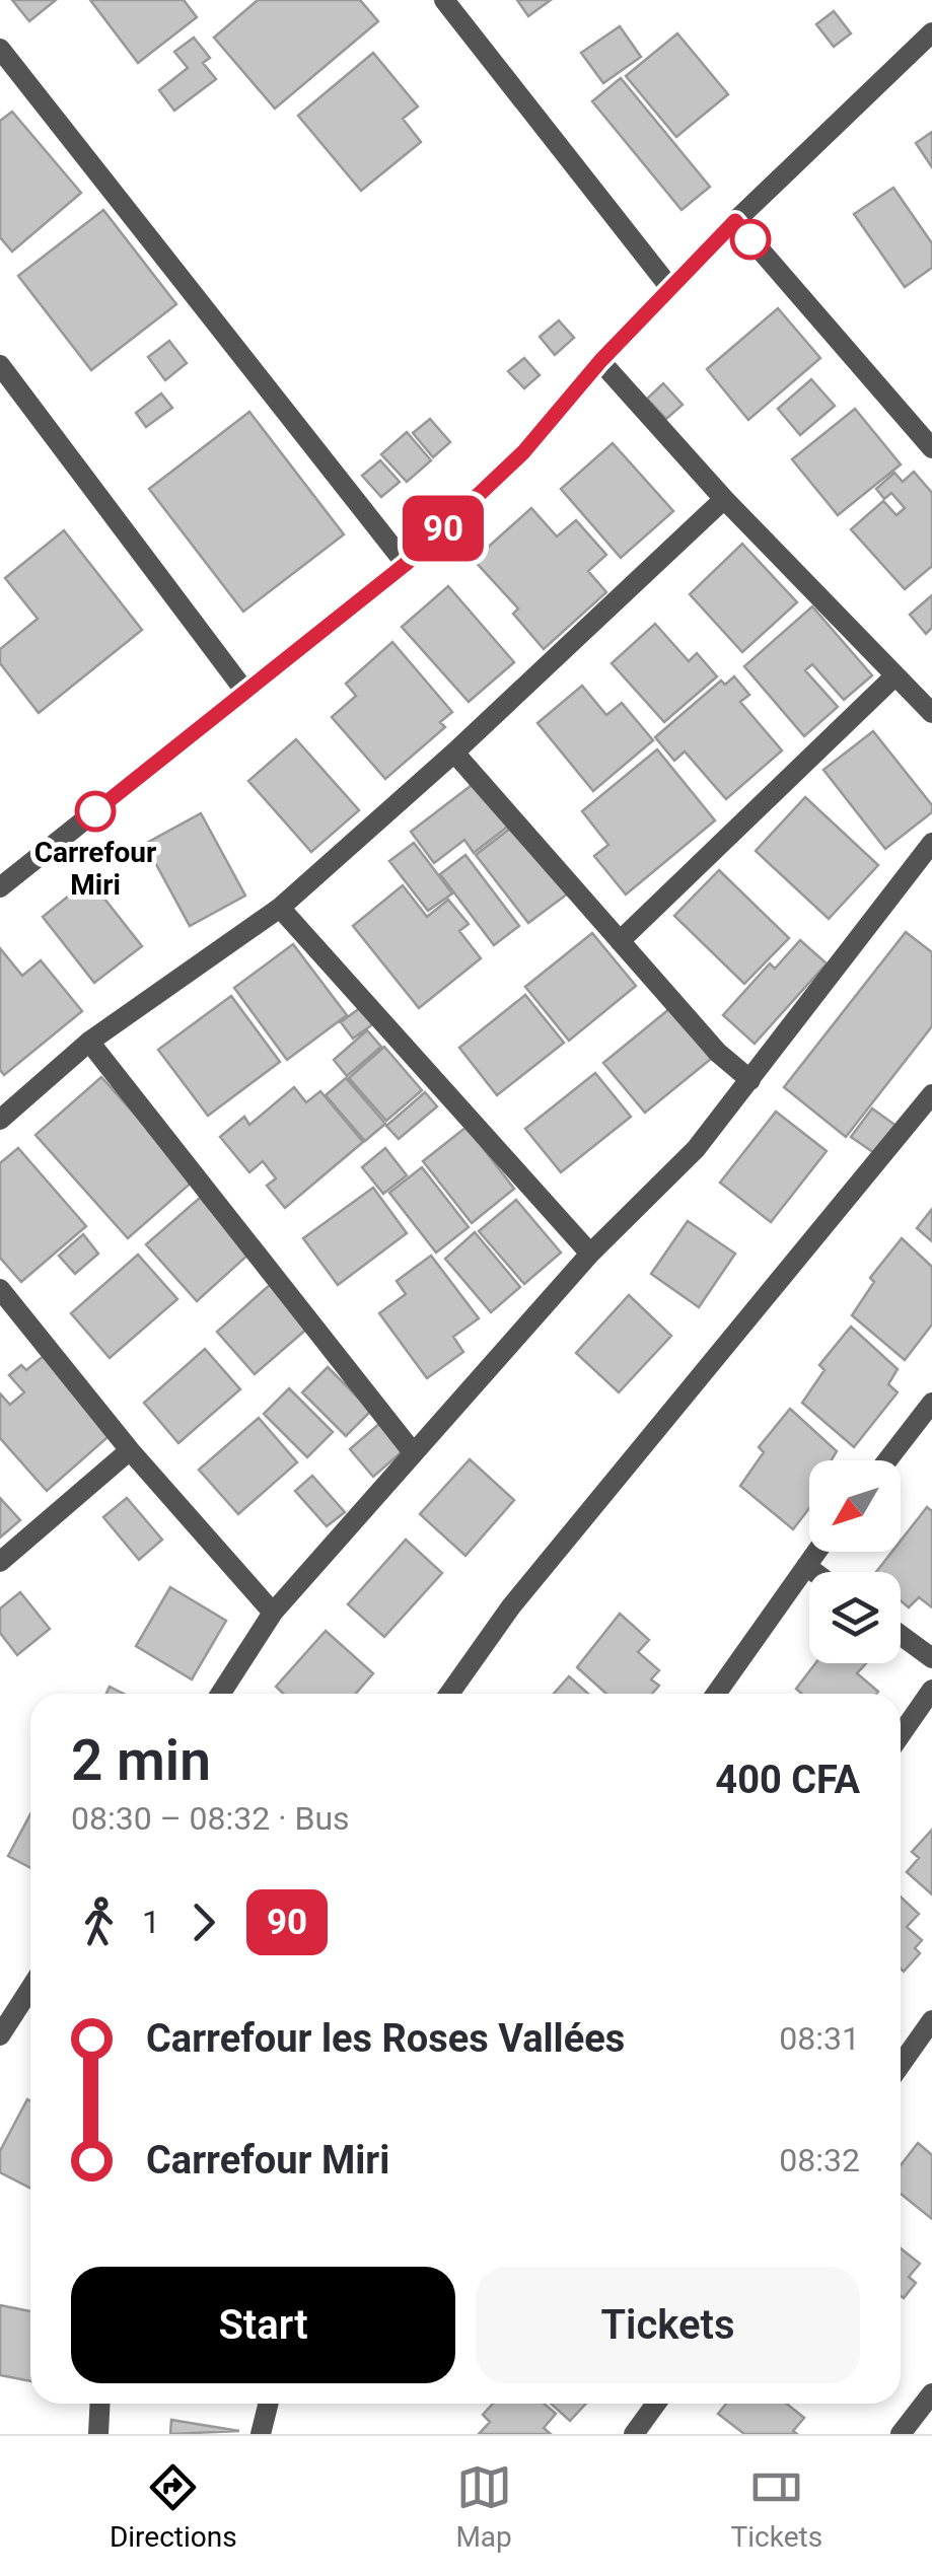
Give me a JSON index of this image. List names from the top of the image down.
{
  "places": ["Carrefour Miri"],
  "lines": ["bus line 90"],
  "north": "bottom left",
  "page": {
    "on_map": "90",
    "heading": ["2 min", "08:30 – 08:32 · Bus", "400 CFA"],
    "legs": ["1", "90"],
    "list": [
      {
        "name": "Carrefour les Roses Vallées",
        "value": "08:31"
      },
      {
        "name": "Carrefour Miri",
        "value": "08:32"
      }
    ],
    "buttons": ["Start", "Tickets"],
    "tabs": ["Directions", "Map", "Tickets"]
  }
}
